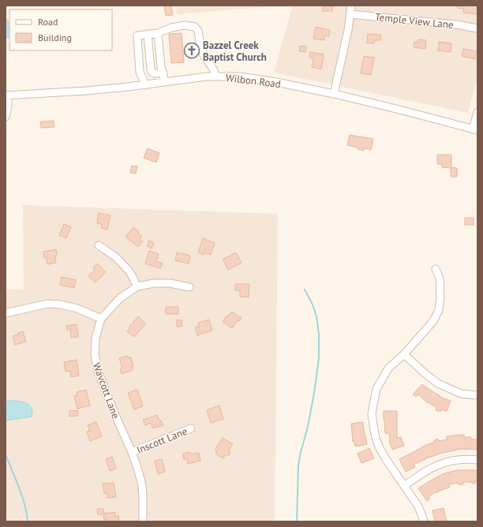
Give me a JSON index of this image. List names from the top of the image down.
{
  "streets": {
    "street": [
      "Temple View Lane",
      "Wilbon Road",
      "Wavcott Lane",
      "Inscott Lane"
    ]
  },
  "crossings": [
    ["Wavcott Lane", "Inscott Lane"]
  ],
  "places": {
    "church": ["Bazzel Creek Baptist Church"]
  },
  "legend": ["Road", "Building"]
}
